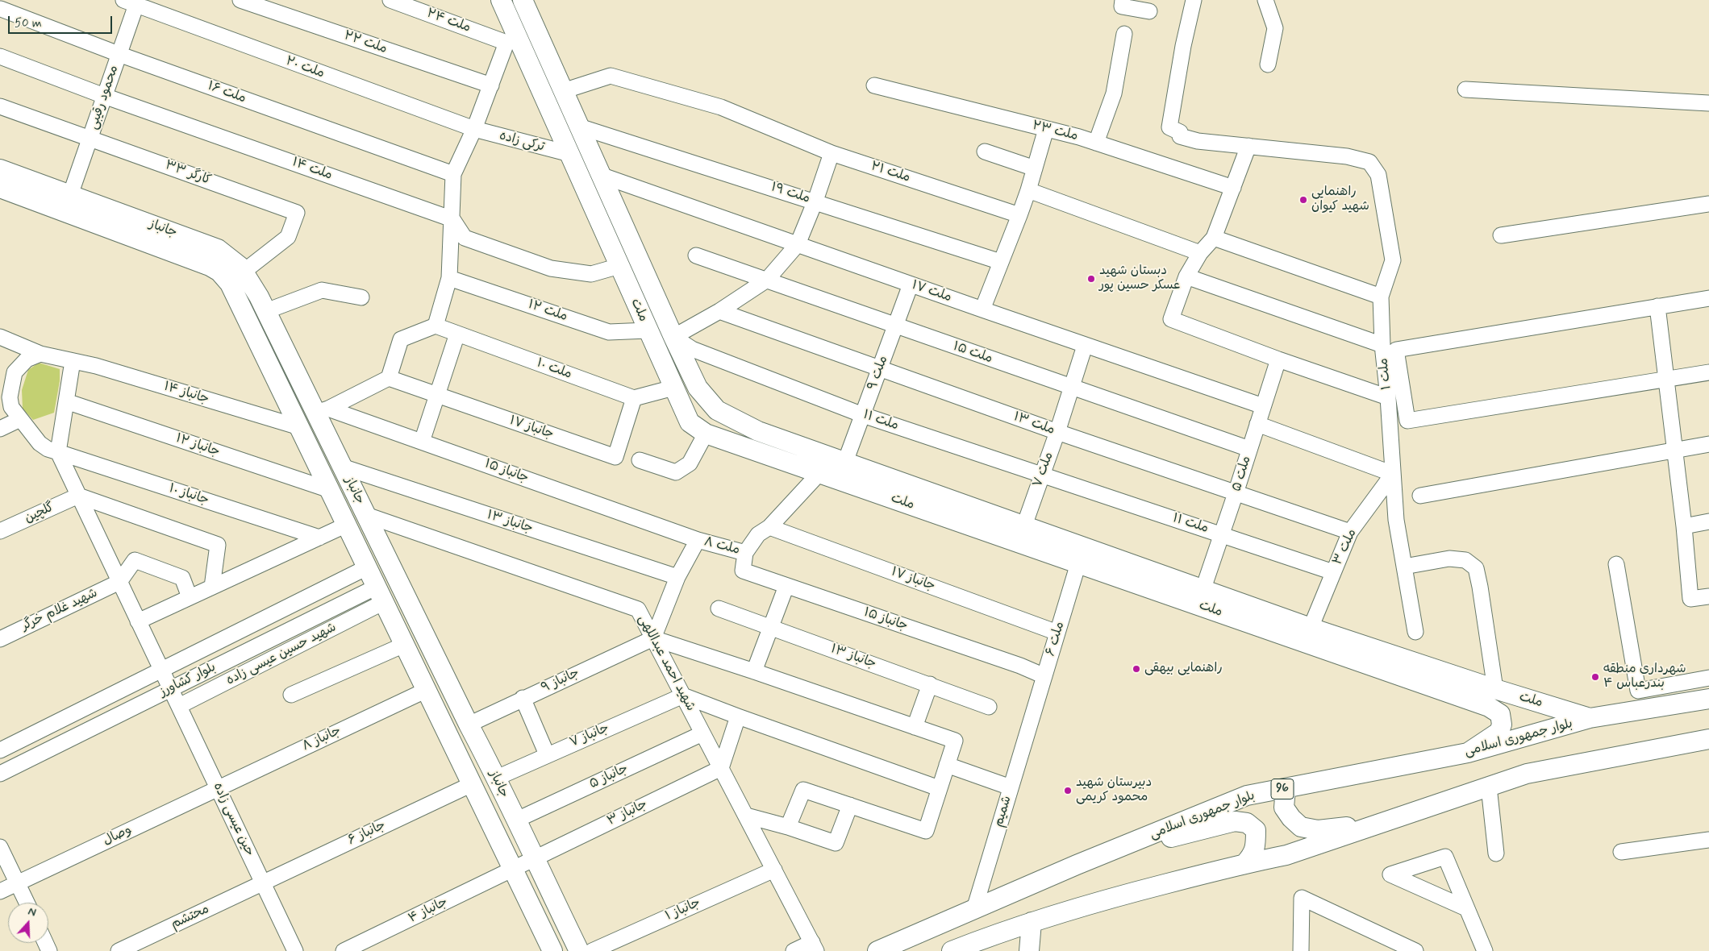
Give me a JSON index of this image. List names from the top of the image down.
{
  "streets": {
    "main road": [
      "جانباز",
      "ملت",
      "بلوار جمهوری اسلامی",
      "96"
    ],
    "street": [
      "ملت ۲۴",
      "ملت ۲۲",
      "ملت ۲۰",
      "ملت ۱۶",
      "محمود رقیبی",
      "ملت ۲۳",
      "ترکی زاده",
      "ملت ۱۴",
      "ملت ۲۱",
      "کارگر ۳۳",
      "ملت ۱۹",
      "ملت ۱۷",
      "ملت ۱۲",
      "ملت ۱۵",
      "ملت ۱۰",
      "ملت ۹",
      "ملت ۱",
      "جانباز ۱۴",
      "ملت ۱۱",
      "ملت ۱۳",
      "جانباز ۱۷",
      "جانباز ۱۲",
      "ملت ۷",
      "جانباز ۱۵",
      "ملت ۵",
      "جانباز ۱۰",
      "گلچین",
      "جانباز ۱۳",
      "ملت ۸",
      "ملت ۳",
      "شهید غلام خرگر",
      "ملت ۶",
      "شهید حسین عیسی زاده",
      "شهید احمد عبداللهی",
      "بلوار کشاورز",
      "جانباز ۹",
      "جانباز ۷",
      "جانباز ۸",
      "جانباز ۵",
      "شمیم",
      "جانباز ۳",
      "حین عیسی زاده",
      "جانباز ۶",
      "وصال",
      "جانباز ۱",
      "جانباز ۴",
      "محتشم"
    ]
  },
  "crossings": [
    ["ملت ۲۴", "ملت"],
    ["ملت ۲۰", "محمود رقیبی"],
    ["ملت ۲۰", "ترکی زاده"],
    ["ملت ۱۶", "محمود رقیبی"],
    ["محمود رقیبی", "ملت ۱۴"],
    ["محمود رقیبی", "کارگر ۳۳"],
    ["محمود رقیبی", "جانباز"],
    ["ترکی زاده", "ملت"],
    ["ملت ۲۱", "ملت"],
    ["کارگر ۳۳", "جانباز"],
    ["ملت ۱۹", "ملت"],
    ["جانباز", "جانباز ۱۴"],
    ["جانباز", "جانباز ۱۲"],
    ["جانباز", "جانباز ۱۵"],
    ["جانباز", "جانباز ۱۳"],
    ["جانباز", "شهید حسین عیسی زاده"],
    ["جانباز", "شهید احمد عبداللهی"],
    ["جانباز", "بلوار کشاورز"],
    ["جانباز", "جانباز ۹"],
    ["جانباز", "جانباز ۷"],
    ["جانباز", "جانباز ۸"],
    ["جانباز", "جانباز ۵"],
    ["جانباز", "جانباز ۳"],
    ["جانباز", "جانباز ۶"],
    ["جانباز", "جانباز ۴"],
    ["ملت ۱۷", "ملت"],
    ["ملت ۱۷", "ملت ۹"],
    ["ملت ۱۷", "ملت ۷"],
    ["ملت ۱۷", "ملت ۵"],
    ["ملت", "ملت ۱۲"],
    ["ملت", "ملت ۹"],
    ["ملت", "ملت ۱۱"],
    ["ملت", "ملت ۷"],
    ["ملت", "ملت ۵"],
    ["ملت", "ملت ۸"],
    ["ملت", "ملت ۳"],
    ["ملت", "ملت ۶"],
    ["ملت", "بلوار جمهوری اسلامی"],
    ["ملت ۱۵", "ملت ۹"],
    ["ملت ۱۵", "ملت ۷"],
    ["ملت ۱۵", "ملت ۵"],
    ["ملت ۱۰", "جانباز ۱۷"],
    ["ملت ۹", "ملت ۱۱"],
    ["ملت ۹", "ملت ۱۳"],
    ["ملت ۱", "ملت ۳"],
    ["ملت ۱۱", "ملت ۷"],
    ["ملت ۱۱", "ملت ۵"],
    ["ملت ۱۱", "ملت ۳"],
    ["ملت ۱۳", "ملت ۷"],
    ["ملت ۱۳", "ملت ۵"],
    ["ملت ۱۳", "ملت ۳"],
    ["جانباز ۱۷", "ملت ۸"],
    ["جانباز ۱۷", "ملت ۶"],
    ["جانباز ۱۵", "ملت ۸"],
    ["جانباز ۱۵", "ملت ۶"],
    ["جانباز ۱۰", "حین عیسی زاده"],
    ["گلچین", "حین عیسی زاده"],
    ["جانباز ۱۳", "ملت ۸"],
    ["ملت ۸", "شهید احمد عبداللهی"],
    ["ملت ۸", "جانباز ۹"],
    ["شهید غلام خرگر", "حین عیسی زاده"],
    ["ملت ۶", "شمیم"],
    ["شهید حسین عیسی زاده", "بلوار کشاورز"],
    ["شهید حسین عیسی زاده", "حین عیسی زاده"],
    ["شهید احمد عبداللهی", "جانباز ۹"],
    ["شهید احمد عبداللهی", "جانباز ۷"],
    ["شهید احمد عبداللهی", "جانباز ۵"],
    ["شهید احمد عبداللهی", "جانباز ۳"],
    ["شهید احمد عبداللهی", "جانباز ۱"],
    ["بلوار کشاورز", "حین عیسی زاده"],
    ["بلوار جمهوری اسلامی", "شمیم"],
    ["جانباز ۸", "حین عیسی زاده"],
    ["جانباز ۸", "وصال"],
    ["جانباز ۳", "جانباز ۴"],
    ["حین عیسی زاده", "جانباز ۶"],
    ["حین عیسی زاده", "وصال"],
    ["حین عیسی زاده", "محتشم"],
    ["جانباز ۶", "محتشم"]
  ],
  "places": [
    "راهنمایی شهید کیوان",
    "دبستان شهید عسکر حسین پور",
    "راهنمایی بیهقی",
    "شهرداری منطقه ۴ بندرعباس",
    "دبیرستان شهید محمود کریمی"
  ],
  "scale_bar": "50 m",
  "north": "top"
}
